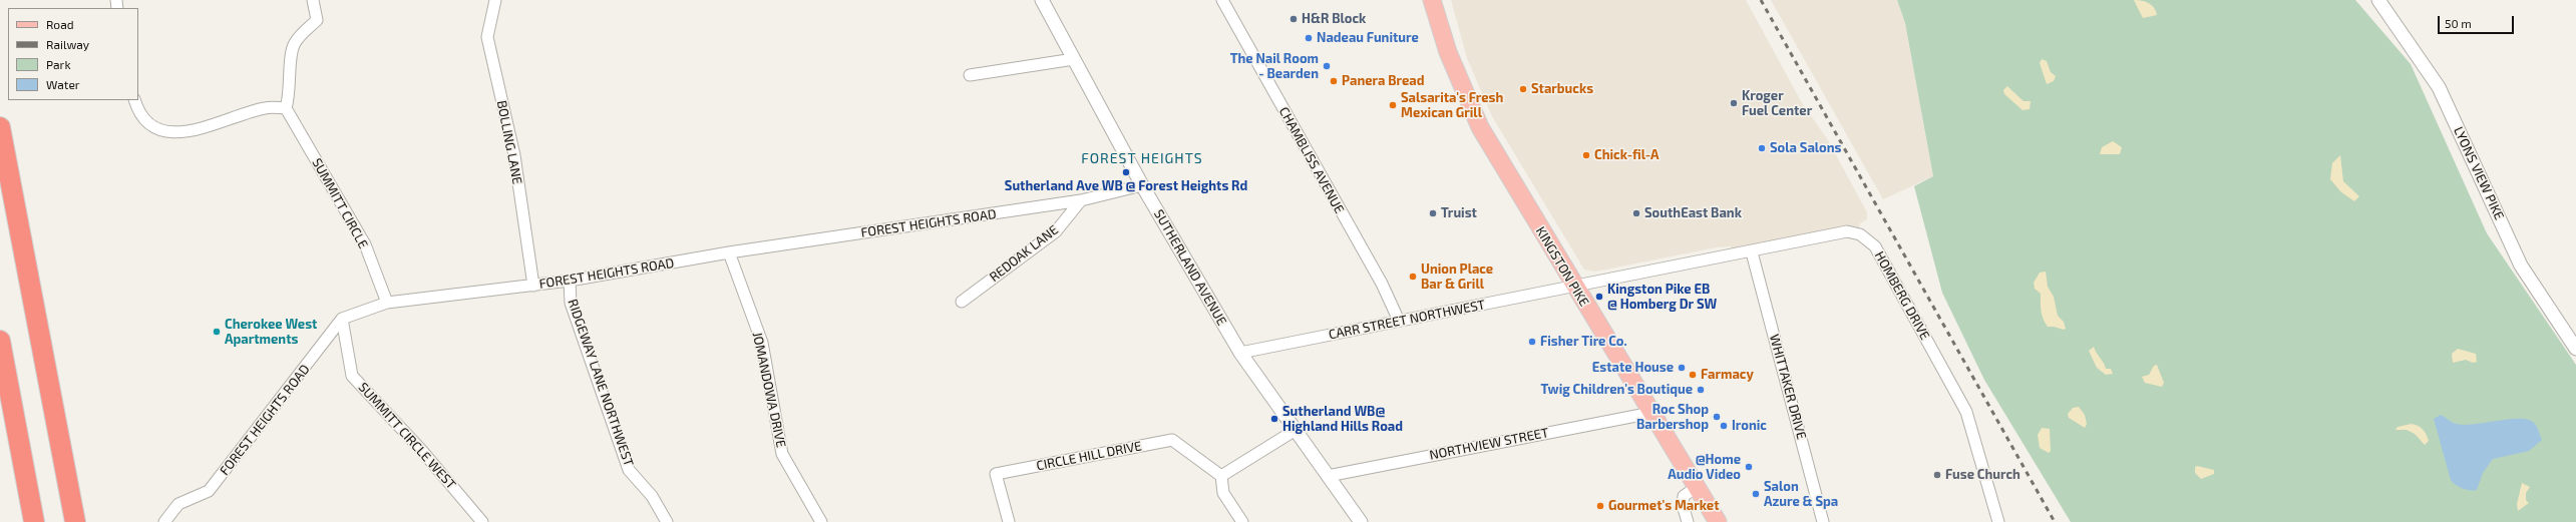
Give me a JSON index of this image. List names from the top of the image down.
{
  "streets": {
    "main road": ["KINGSTON PIKE"],
    "street": [
      "BOLLING LANE",
      "CHAMBLISS AVENUE",
      "LYONS VIEW PIKE",
      "SUMMITT CIRCLE",
      "FOREST HEIGHTS ROAD",
      "REDOAK LANE",
      "SUTHERLAND AVENUE",
      "HOMBERG DRIVE",
      "CARR STREET NORTHWEST",
      "RIDGEWAY LANE NORTHWEST",
      "WHITTAKER DRIVE",
      "JOMANDOWA DRIVE",
      "SUMMITT CIRCLE WEST",
      "NORTHVIEW STREET",
      "CIRCLE HILL DRIVE"
    ]
  },
  "crossings": [
    ["BOLLING LANE", "FOREST HEIGHTS ROAD"],
    ["CHAMBLISS AVENUE", "CARR STREET NORTHWEST"],
    ["SUMMITT CIRCLE", "FOREST HEIGHTS ROAD"],
    ["FOREST HEIGHTS ROAD", "REDOAK LANE"],
    ["FOREST HEIGHTS ROAD", "SUTHERLAND AVENUE"],
    ["FOREST HEIGHTS ROAD", "RIDGEWAY LANE NORTHWEST"],
    ["FOREST HEIGHTS ROAD", "JOMANDOWA DRIVE"],
    ["FOREST HEIGHTS ROAD", "SUMMITT CIRCLE WEST"],
    ["KINGSTON PIKE", "HOMBERG DRIVE"],
    ["KINGSTON PIKE", "CARR STREET NORTHWEST"],
    ["KINGSTON PIKE", "NORTHVIEW STREET"],
    ["SUTHERLAND AVENUE", "CARR STREET NORTHWEST"],
    ["SUTHERLAND AVENUE", "NORTHVIEW STREET"],
    ["HOMBERG DRIVE", "CARR STREET NORTHWEST"],
    ["HOMBERG DRIVE", "WHITTAKER DRIVE"]
  ],
  "districts": ["FOREST HEIGHTS"],
  "places": [
    "H&R Block",
    "Nadeau Funiture",
    "The Nail Room - Bearden",
    "Panera Bread",
    "Starbucks",
    "Kroger Fuel Center",
    "Salsarita's Fresh Mexican Grill",
    "Sola Salons",
    "Chick-fil-A",
    "Sutherland Ave WB @ Forest Heights Rd",
    "Truist",
    "SouthEast Bank",
    "Union Place Bar & Grill",
    "Kingston Pike EB @ Homberg Dr SW",
    "Cherokee West Apartments",
    "Fisher Tire Co.",
    "Estate House",
    "Farmacy",
    "Twig Children's Boutique",
    "Roc Shop Barbershop",
    "Sutherland WB@ Highland Hills Road",
    "Ironic",
    "@Home Audio Video",
    "Fuse Church",
    "Salon Azure & Spa",
    "Gourmet's Market"
  ],
  "legend": [
    "Road",
    "Railway",
    "Park",
    "Water"
  ],
  "scale_bar": "50 m"
}
